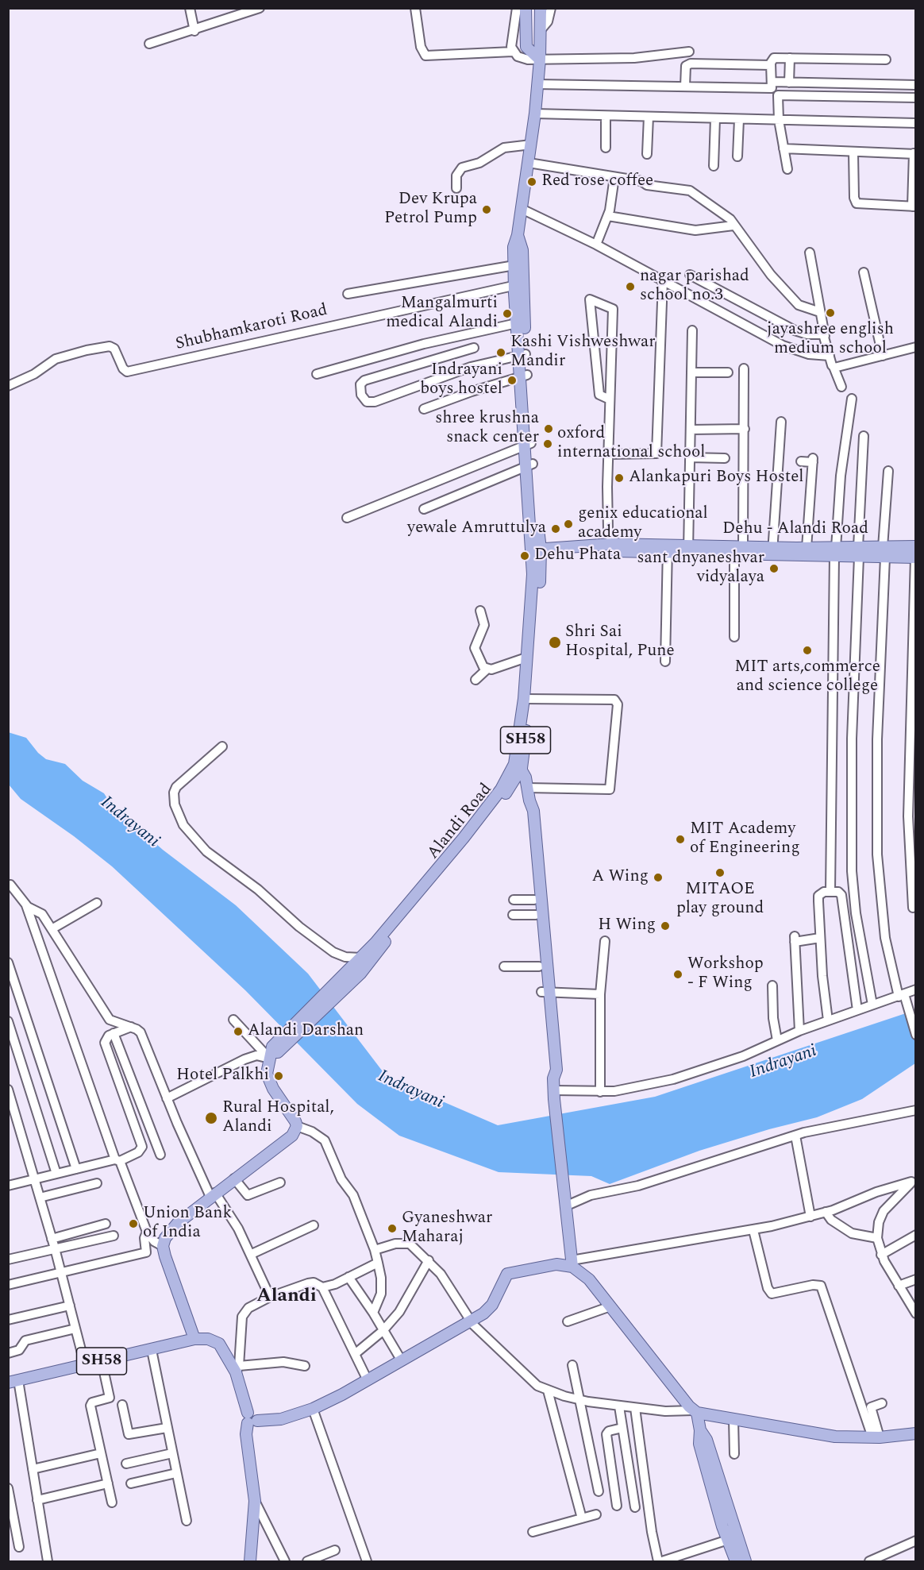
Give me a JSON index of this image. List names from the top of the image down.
{
  "streets": {
    "main road": ["Dehu - Alandi Road", "SH58", "Alandi Road"],
    "street": ["Shubhamkaroti Road"]
  },
  "crossings": [
    ["Dehu - Alandi Road", "SH58"],
    ["Dehu - Alandi Road", "Alandi Road"],
    ["SH58", "Alandi Road"]
  ],
  "districts": ["Alandi"],
  "water": ["Indrayani"],
  "places": [
    "Red rose coffee",
    "Dev Krupa Petrol Pump",
    "nagar parishad school no.3",
    "jayashree english medium school",
    "Mangalmurti medical Alandi",
    "Kashi Vishweshwar Mandir",
    "Indrayani boys hostel",
    "shree krushna snack center",
    "oxford international school",
    "Alankapuri Boys Hostel",
    "genix educational academy",
    "yewale Amruttulya",
    "Dehu Phata",
    "sant dnyaneshvar vidyalaya",
    "Shri Sai Hospital, Pune",
    "MIT arts,commerce and science college",
    "MIT Academy of Engineering",
    "MITAOE play ground",
    "A Wing",
    "H Wing",
    "Workshop - F Wing",
    "Alandi Darshan",
    "Hotel Palkhi",
    "Rural Hospital, Alandi",
    "Union Bank of India",
    "Gyaneshwar Maharaj"
  ]
}
